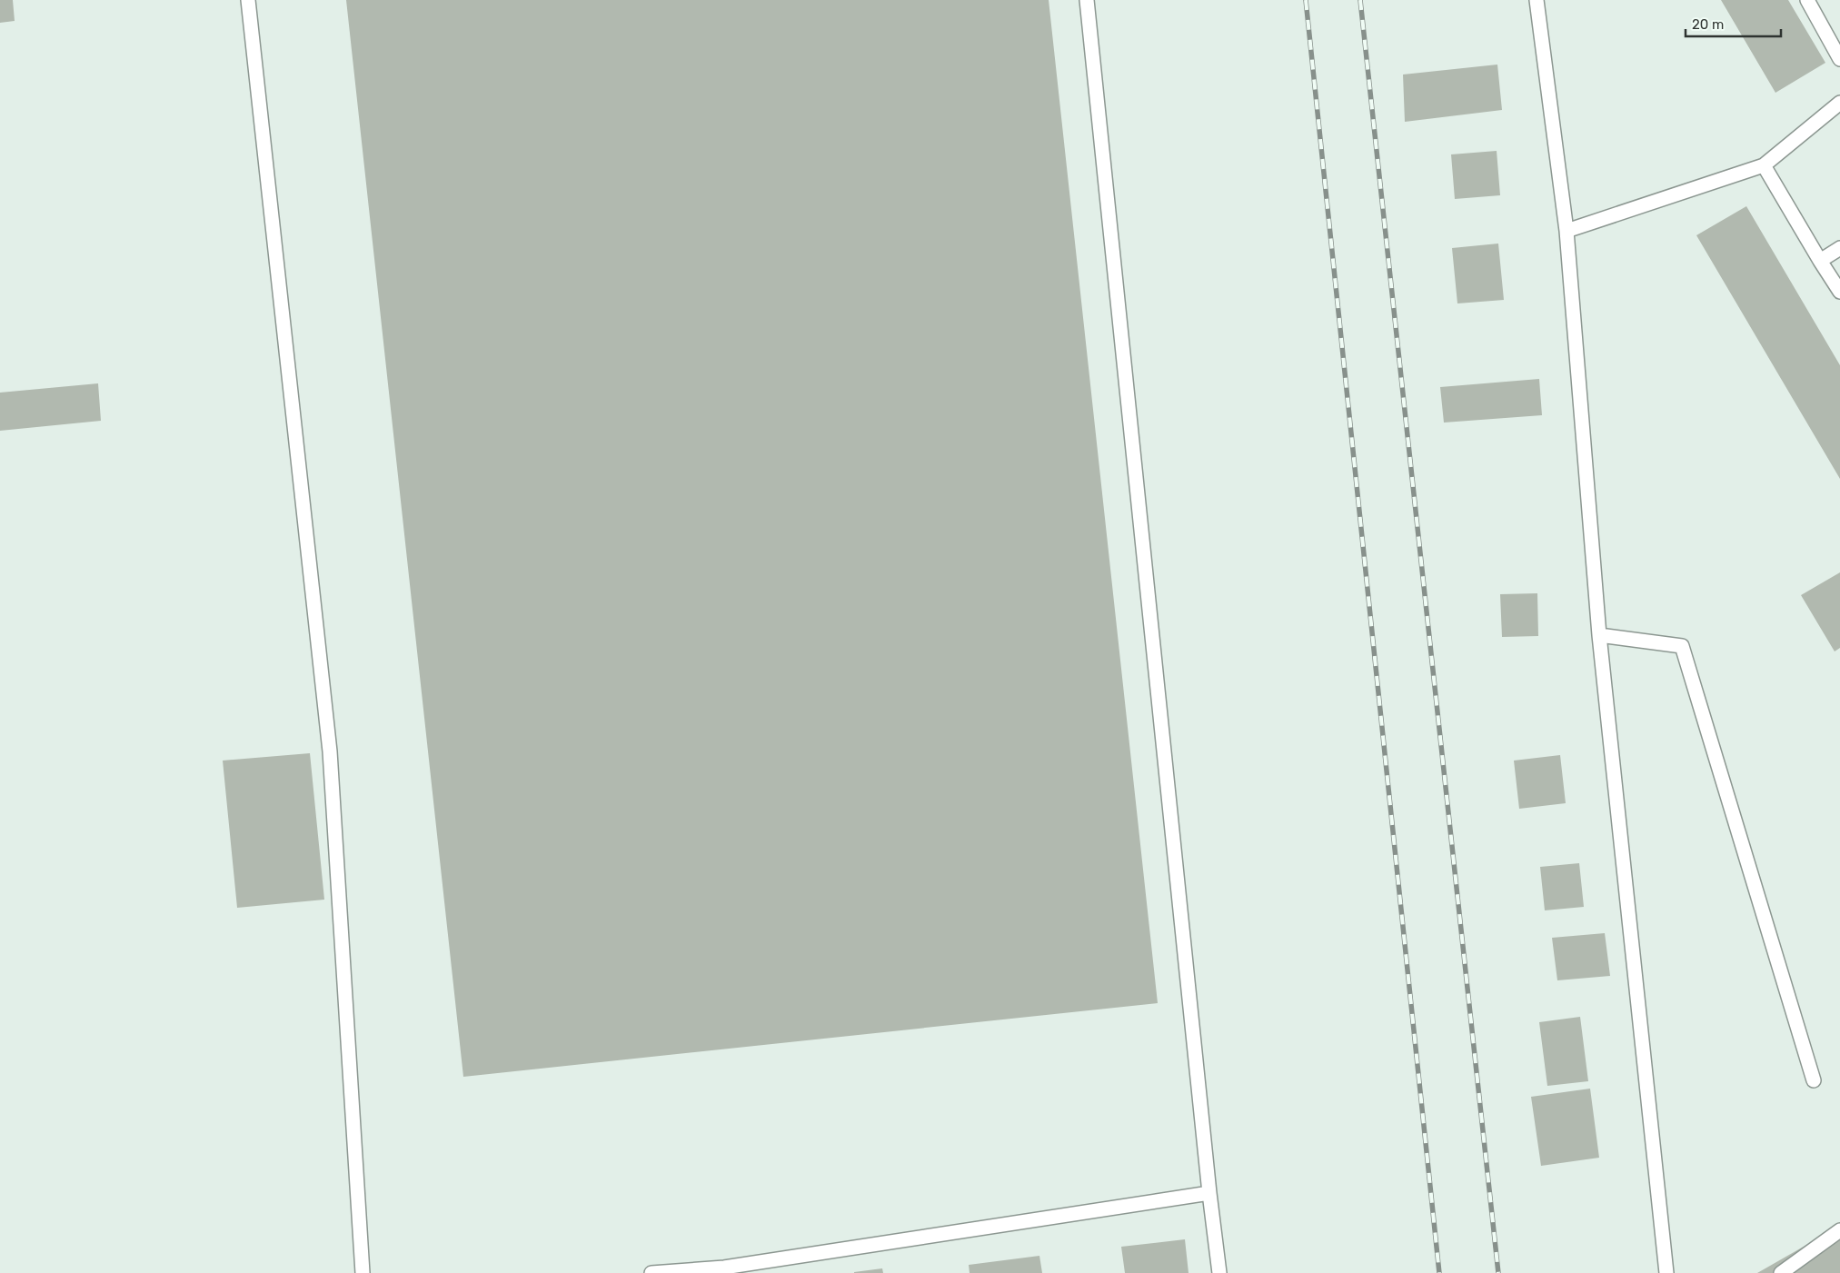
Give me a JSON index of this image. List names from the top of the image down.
{
  "scale_bar": "20 m"
}
